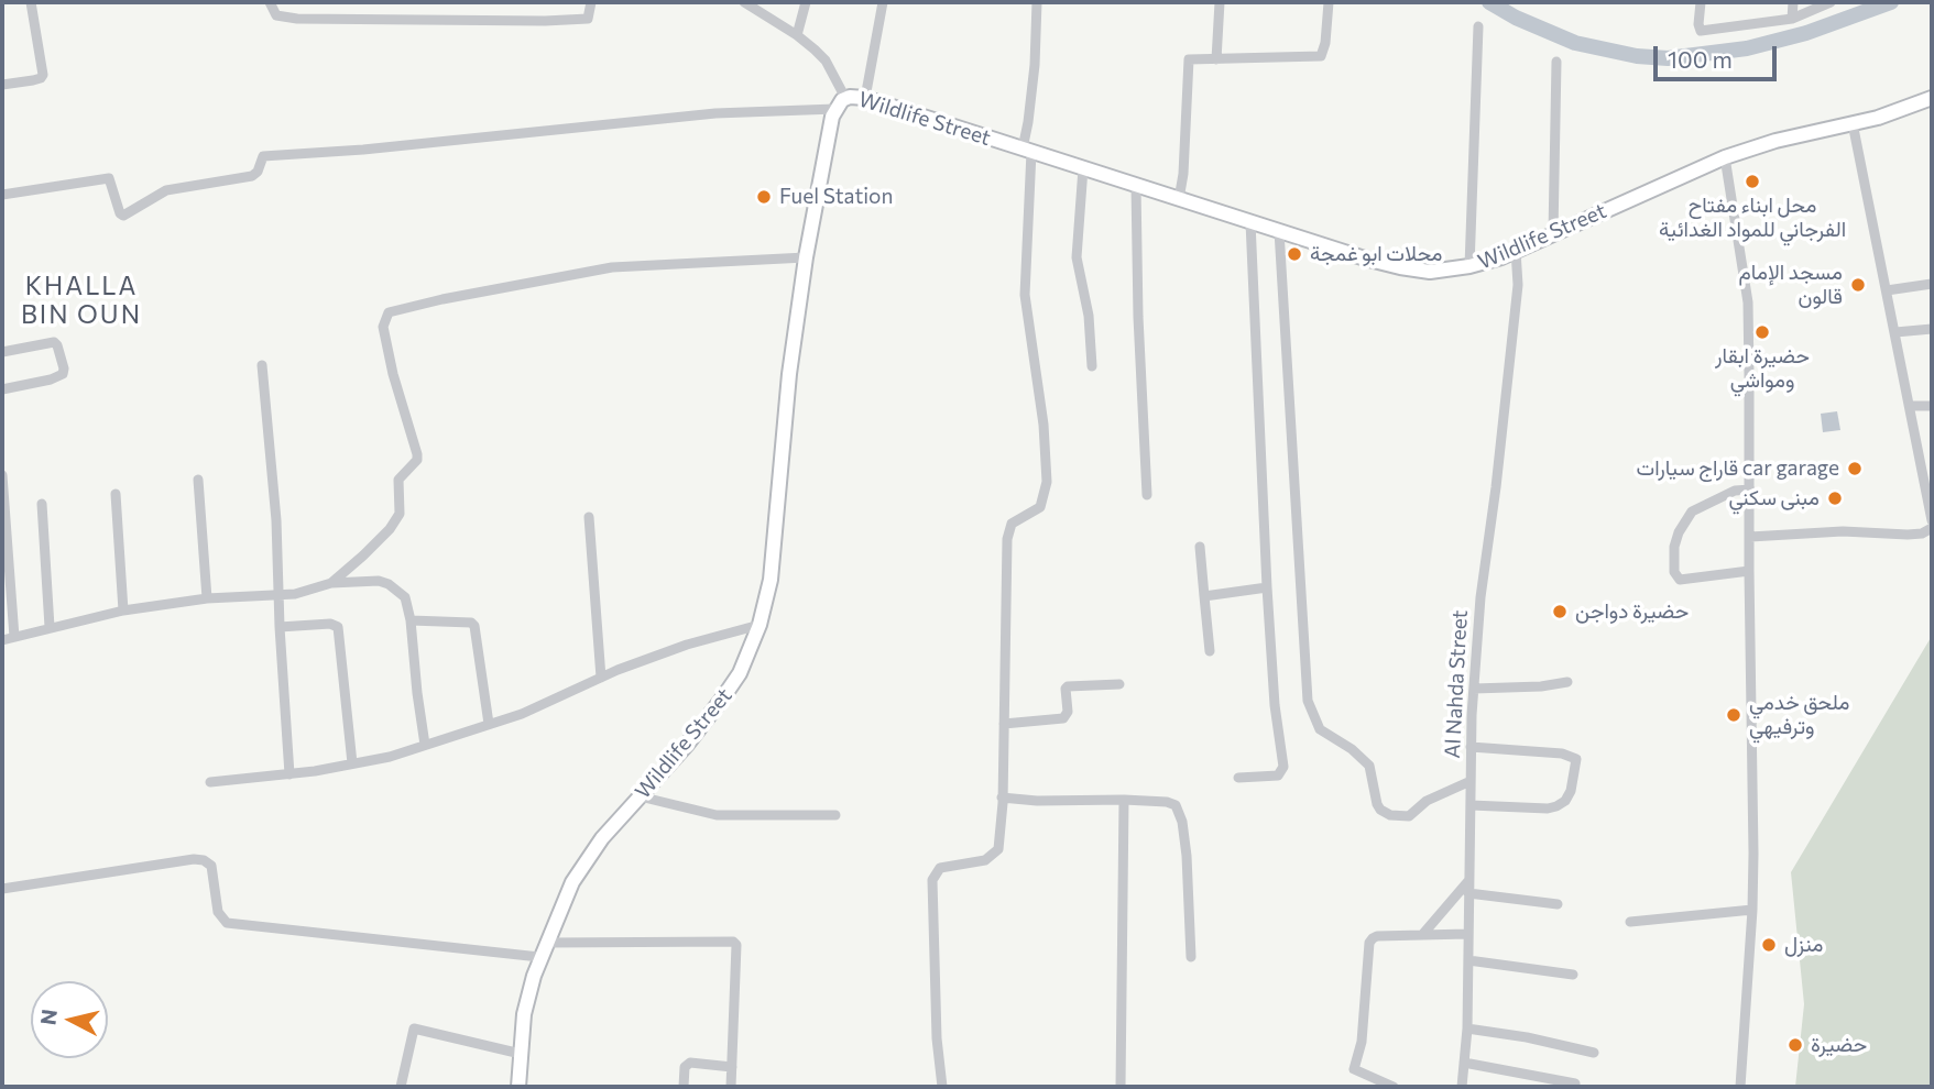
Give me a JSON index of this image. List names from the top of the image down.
{
  "streets": {
    "main road": ["Wildlife Street"],
    "street": ["Al Nahda Street"]
  },
  "crossings": [
    ["Wildlife Street", "Al Nahda Street"]
  ],
  "districts": ["KHALLA BIN OUN"],
  "places": [
    "محل ابناء مفتاح الفرجاني للمواد الغدائية",
    "Fuel Station",
    "محلات ابو غمجة",
    "مسجد الإمام قالون",
    "حضيرة ابقار ومواشي",
    "قاراج سيارات car garage",
    "مبنى سكني",
    "حضيرة دواجن",
    "ملحق خدمي وترفيهي",
    "منزل",
    "حضيرة"
  ],
  "scale_bar": "100 m",
  "north": "left"
}
